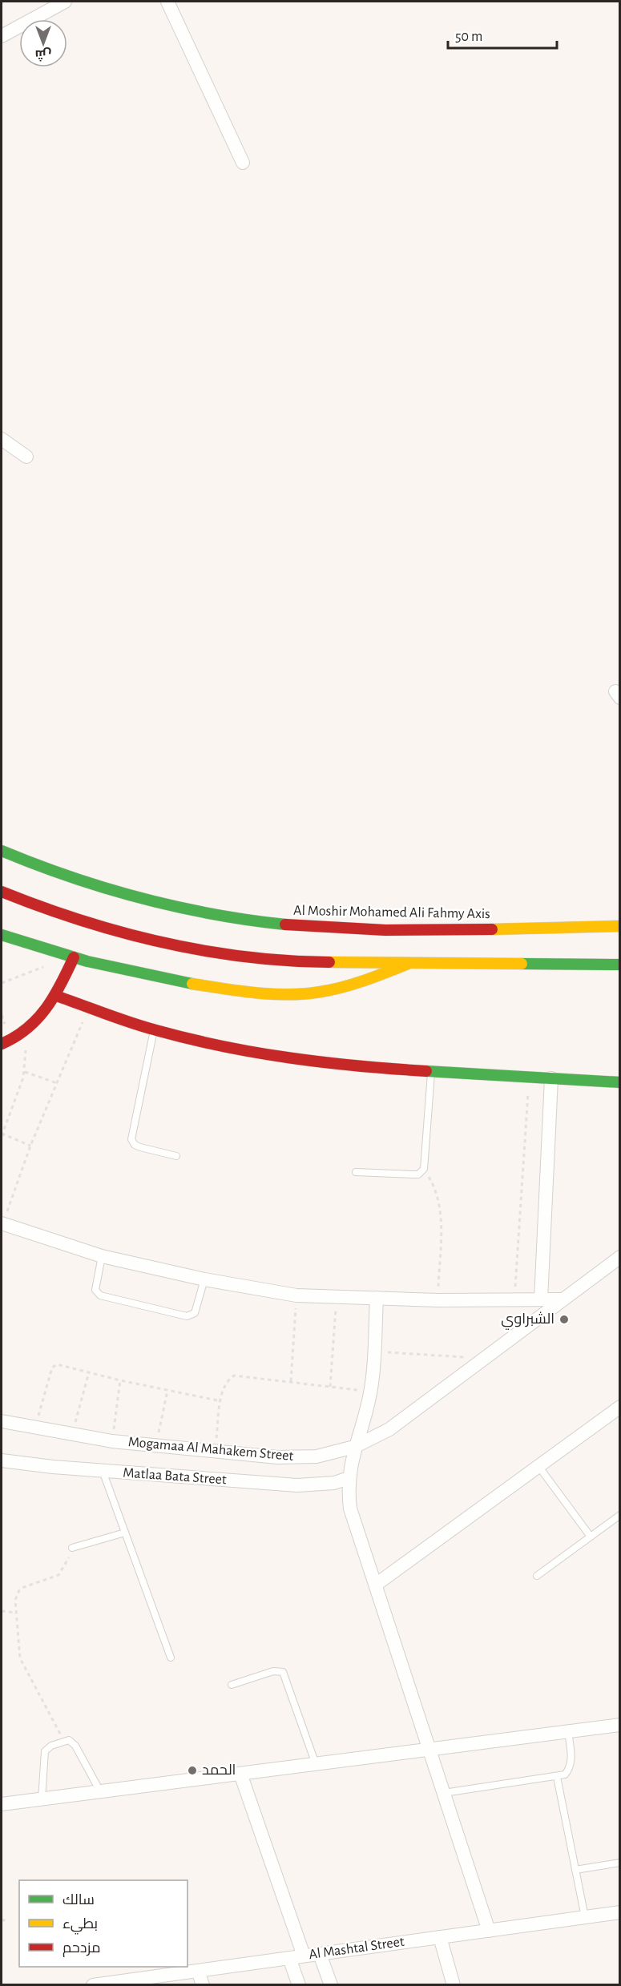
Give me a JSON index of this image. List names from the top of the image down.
{
  "streets": {
    "main road": ["Al Moshir Mohamed Ali Fahmy Axis"],
    "street": ["Mogamaa Al Mahakem Street", "Matlaa Bata Street", "Al Mashtal Street"]
  },
  "places": ["الشبراوي", "الحمد"],
  "legend": ["سالك", "بطيء", "مزدحم"],
  "scale_bar": "50 m",
  "north": "bottom"
}
